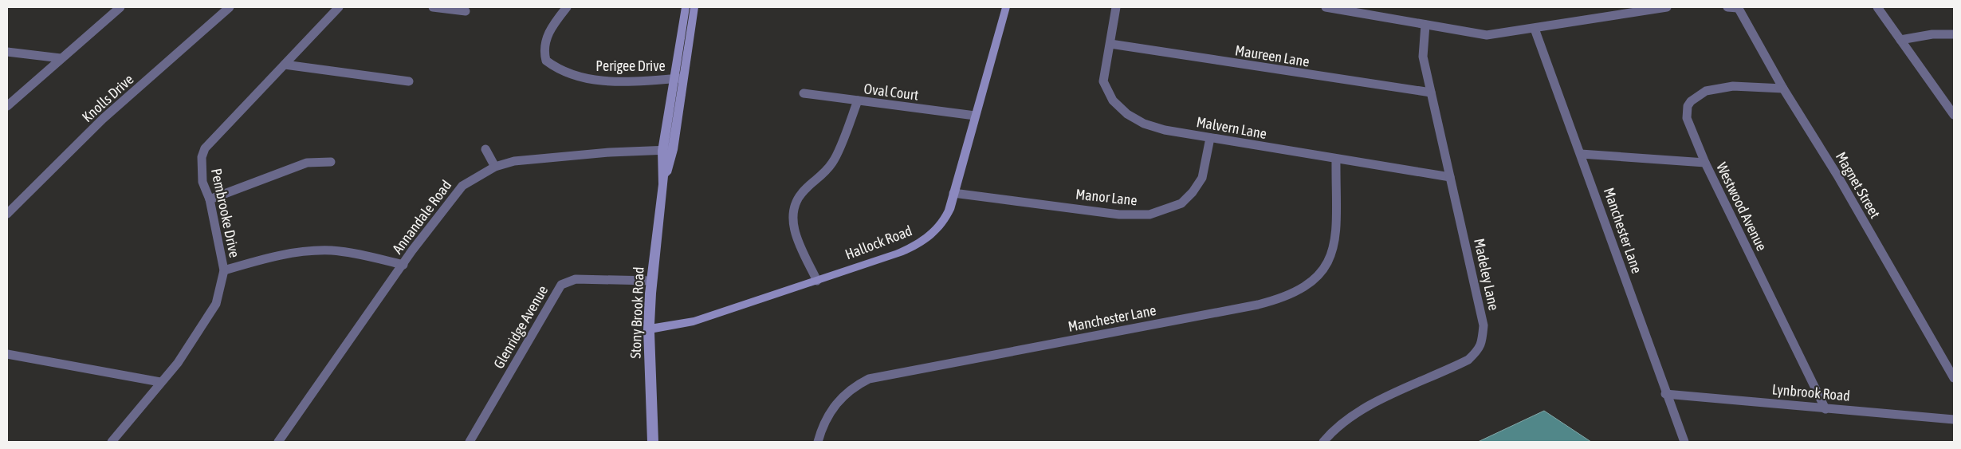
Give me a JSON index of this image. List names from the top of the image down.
{
  "streets": {
    "main road": ["Hallock Road", "Stony Brook Road"],
    "street": [
      "Maureen Lane",
      "Perigee Drive",
      "Oval Court",
      "Knolls Drive",
      "Malvern Lane",
      "Magnet Street",
      "Manor Lane",
      "Westwood Avenue",
      "Pembrooke Drive",
      "Annandale Road",
      "Manchester Lane",
      "Madeley Lane",
      "Glenridge Avenue",
      "Lynbrook Road"
    ]
  },
  "crossings": [
    ["Maureen Lane", "Malvern Lane"],
    ["Maureen Lane", "Madeley Lane"],
    ["Perigee Drive", "Stony Brook Road"],
    ["Oval Court", "Hallock Road"],
    ["Malvern Lane", "Manor Lane"],
    ["Malvern Lane", "Manchester Lane"],
    ["Malvern Lane", "Madeley Lane"],
    ["Magnet Street", "Westwood Avenue"],
    ["Manor Lane", "Hallock Road"],
    ["Westwood Avenue", "Lynbrook Road"],
    ["Annandale Road", "Stony Brook Road"],
    ["Manchester Lane", "Lynbrook Road"],
    ["Hallock Road", "Stony Brook Road"],
    ["Stony Brook Road", "Glenridge Avenue"]
  ]
}
